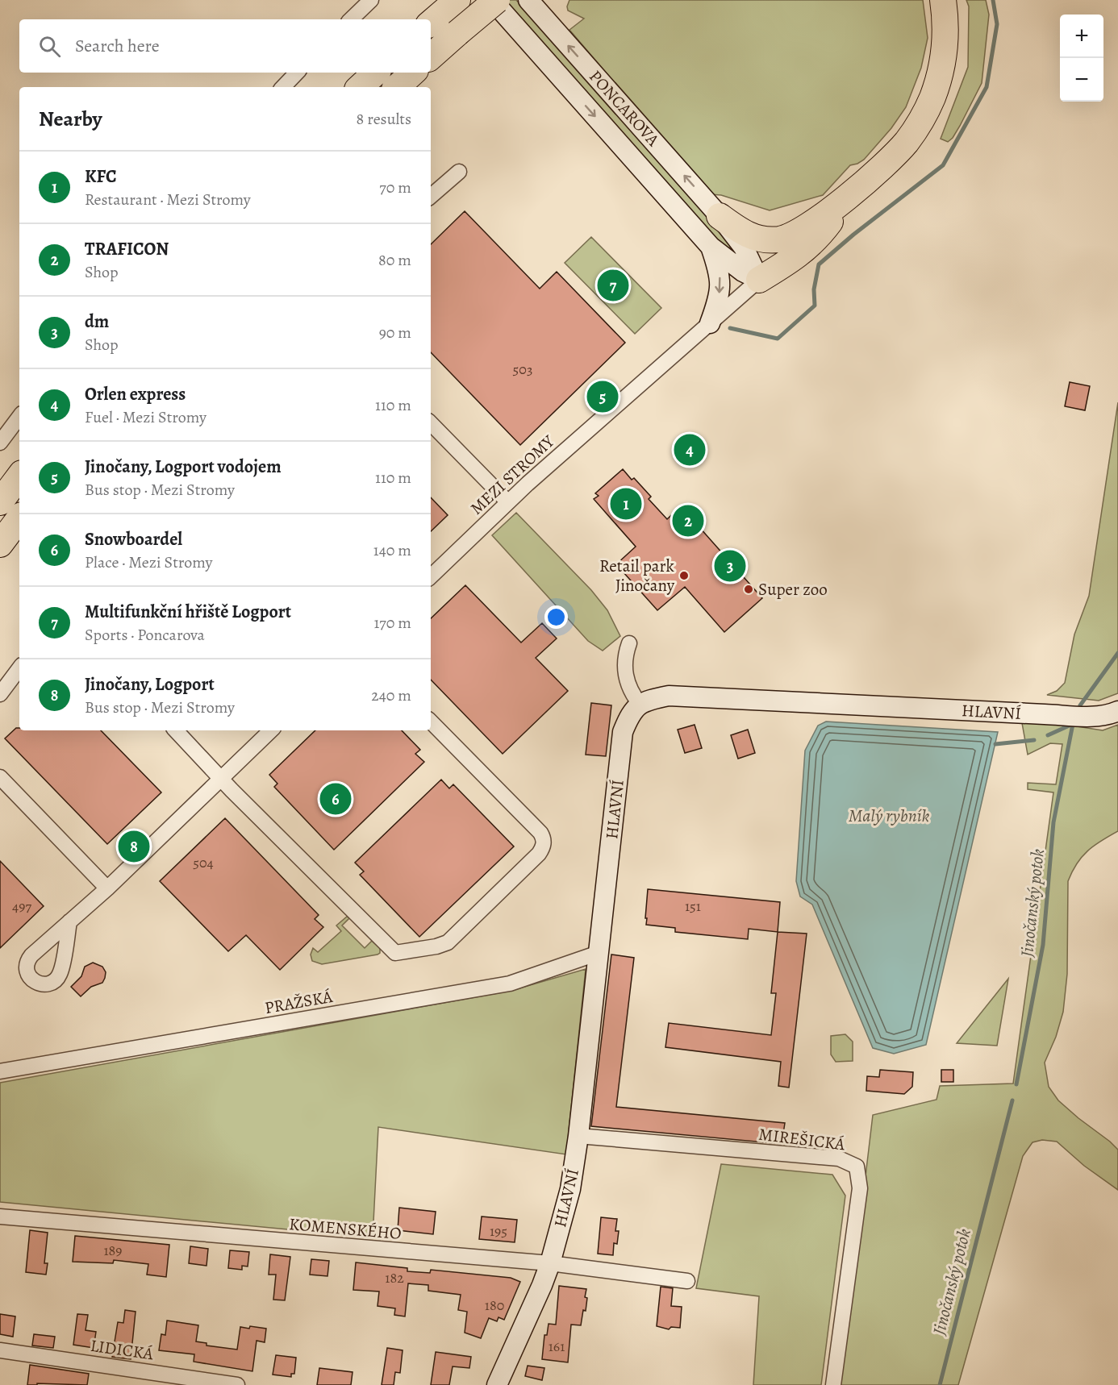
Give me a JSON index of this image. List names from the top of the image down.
{
  "streets": {
    "street": [
      "PONCAROVA",
      "MEZI STROMY",
      "HLAVNÍ",
      "PRAŽSKÁ",
      "MIREŠICKÁ",
      "KOMENSKÉHO",
      "LIDICKÁ"
    ]
  },
  "crossings": [
    ["PONCAROVA", "MEZI STROMY"],
    ["HLAVNÍ", "PRAŽSKÁ"],
    ["HLAVNÍ", "MIREŠICKÁ"],
    ["HLAVNÍ", "KOMENSKÉHO"]
  ],
  "water": ["Malý rybník", "Jinočanský potok"],
  "places": ["Retail park Jinočany", "Super zoo"],
  "house_numbers": [
    "503",
    "504",
    "497",
    "151",
    "195",
    "189",
    "182",
    "180",
    "161"
  ],
  "page": {
    "map_buttons": ["+", "−"],
    "search": "Search here",
    "heading": ["Nearby", "8 results"],
    "list": [
      {
        "mark": "1",
        "name": "KFC",
        "note": "Restaurant · Mezi Stromy",
        "value": "70 m"
      },
      {
        "mark": "2",
        "name": "TRAFICON",
        "note": "Shop",
        "value": "80 m"
      },
      {
        "mark": "3",
        "name": "dm",
        "note": "Shop",
        "value": "90 m"
      },
      {
        "mark": "4",
        "name": "Orlen express",
        "note": "Fuel · Mezi Stromy",
        "value": "110 m"
      },
      {
        "mark": "5",
        "name": "Jinočany, Logport vodojem",
        "note": "Bus stop · Mezi Stromy",
        "value": "110 m"
      },
      {
        "mark": "6",
        "name": "Snowboardel",
        "note": "Place · Mezi Stromy",
        "value": "140 m"
      },
      {
        "mark": "7",
        "name": "Multifunkční hřiště Logport",
        "note": "Sports · Poncarova",
        "value": "170 m"
      },
      {
        "mark": "8",
        "name": "Jinočany, Logport",
        "note": "Bus stop · Mezi Stromy",
        "value": "240 m"
      }
    ],
    "pins": [
      "7",
      "5",
      "4",
      "1",
      "2",
      "3",
      "6",
      "8"
    ]
  }
}
